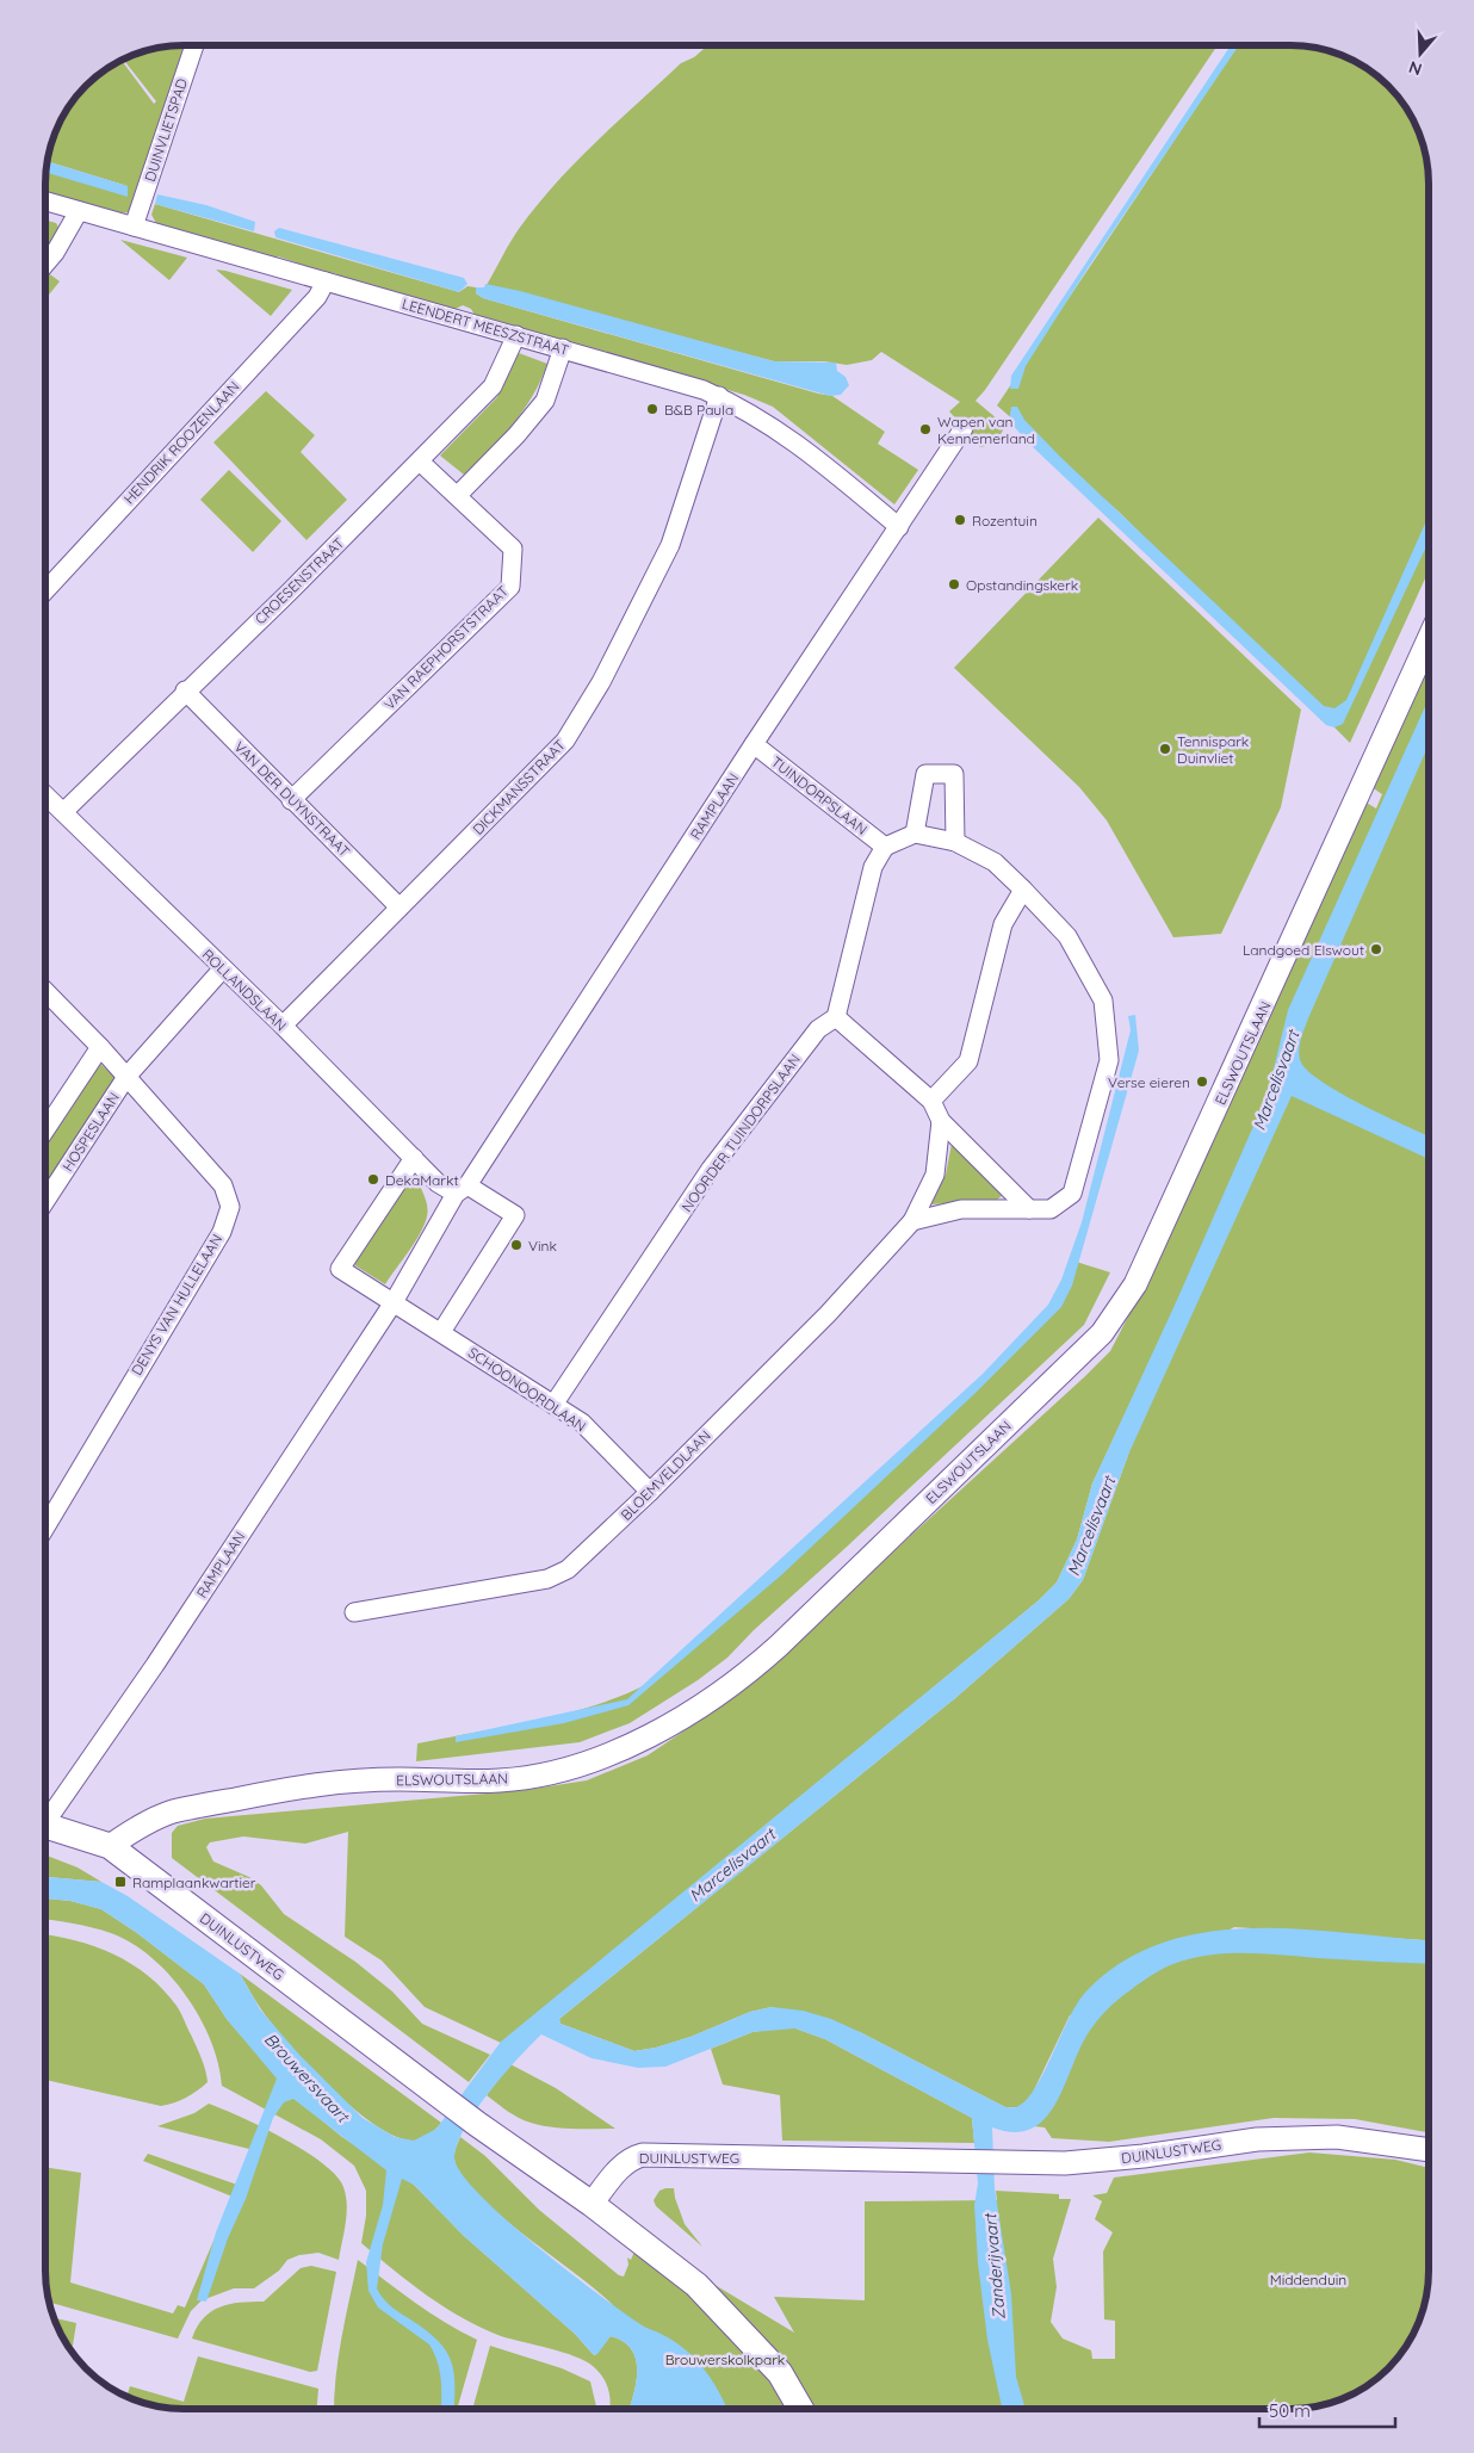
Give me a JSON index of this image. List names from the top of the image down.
{
  "streets": {
    "main road": ["DUINLUSTWEG"],
    "street": [
      "DUINVLIETSPAD",
      "LEENDERT MEESZSTRAAT",
      "HENDRIK ROOZENLAAN",
      "CROESENSTRAAT",
      "VAN RAEPHORSTSTRAAT",
      "DICKMANSSTRAAT",
      "TUINDORPSLAAN",
      "VAN DER DUYNSTRAAT",
      "RAMPLAAN",
      "ROLLANDSLAAN",
      "ELSWOUTSLAAN",
      "HOSPESLAAN",
      "NOORDER TUINDORPSLAAN",
      "DENYS VAN HULLELAAN",
      "SCHOONOORDLAAN",
      "BLOEMVELDLAAN"
    ]
  },
  "crossings": [
    ["DUINVLIETSPAD", "LEENDERT MEESZSTRAAT"],
    ["LEENDERT MEESZSTRAAT", "HENDRIK ROOZENLAAN"],
    ["LEENDERT MEESZSTRAAT", "CROESENSTRAAT"],
    ["LEENDERT MEESZSTRAAT", "DICKMANSSTRAAT"],
    ["LEENDERT MEESZSTRAAT", "RAMPLAAN"],
    ["CROESENSTRAAT", "VAN RAEPHORSTSTRAAT"],
    ["CROESENSTRAAT", "VAN DER DUYNSTRAAT"],
    ["CROESENSTRAAT", "ROLLANDSLAAN"],
    ["VAN RAEPHORSTSTRAAT", "VAN DER DUYNSTRAAT"],
    ["DICKMANSSTRAAT", "VAN DER DUYNSTRAAT"],
    ["DICKMANSSTRAAT", "ROLLANDSLAAN"],
    ["TUINDORPSLAAN", "RAMPLAAN"],
    ["RAMPLAAN", "ROLLANDSLAAN"],
    ["RAMPLAAN", "SCHOONOORDLAAN"],
    ["ROLLANDSLAAN", "HOSPESLAAN"],
    ["ELSWOUTSLAAN", "DUINLUSTWEG"],
    ["HOSPESLAAN", "DENYS VAN HULLELAAN"],
    ["NOORDER TUINDORPSLAAN", "SCHOONOORDLAAN"],
    ["SCHOONOORDLAAN", "BLOEMVELDLAAN"]
  ],
  "water": ["Marcelisvaart", "Brouwersvaart", "Zanderijvaart"],
  "parks": ["Middenduin", "Brouwerskolkpark"],
  "places": {
    "other": [
      "B&B Paula",
      "Wapen van Kennemerland",
      "Rozentuin",
      "Opstandingskerk",
      "Tennispark Duinvliet",
      "Landgoed Elswout",
      "Verse eieren",
      "DekaMarkt",
      "Vink"
    ],
    "transit": ["Ramplaankwartier"]
  },
  "scale_bar": "50 m",
  "north": "bottom"
}
